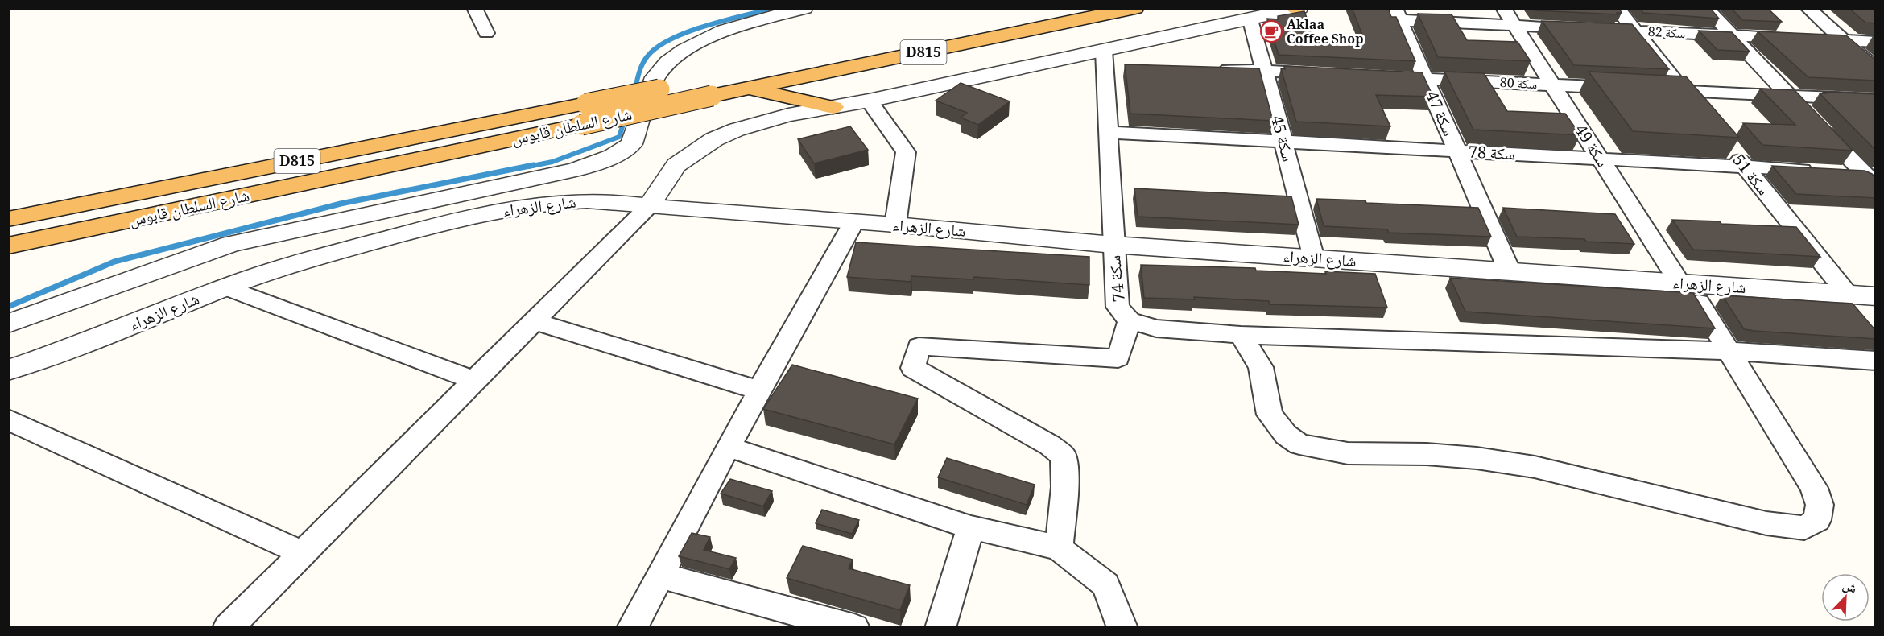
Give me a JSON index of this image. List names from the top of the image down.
{
  "streets": {
    "highway": ["D815", "شارع السلطان قابوس"],
    "street": [
      "سكة 82",
      "سكة 80",
      "سكة 47",
      "سكة 45",
      "سكة 49",
      "سكة 78",
      "سكة 51",
      "شارع الزهراء",
      "سكة 74"
    ]
  },
  "crossings": [
    ["سكة 82", "سكة 47"],
    ["سكة 82", "سكة 49"],
    ["سكة 80", "سكة 47"],
    ["سكة 80", "سكة 49"],
    ["سكة 47", "سكة 78"],
    ["سكة 47", "شارع الزهراء"],
    ["سكة 45", "سكة 78"],
    ["سكة 45", "شارع الزهراء"],
    ["سكة 49", "سكة 78"],
    ["سكة 49", "شارع الزهراء"],
    ["سكة 78", "سكة 51"],
    ["سكة 78", "سكة 74"],
    ["سكة 51", "شارع الزهراء"],
    ["شارع الزهراء", "سكة 74"]
  ],
  "places": {
    "cafe": ["Aklaa Coffee Shop"]
  },
  "north": "top right"
}
